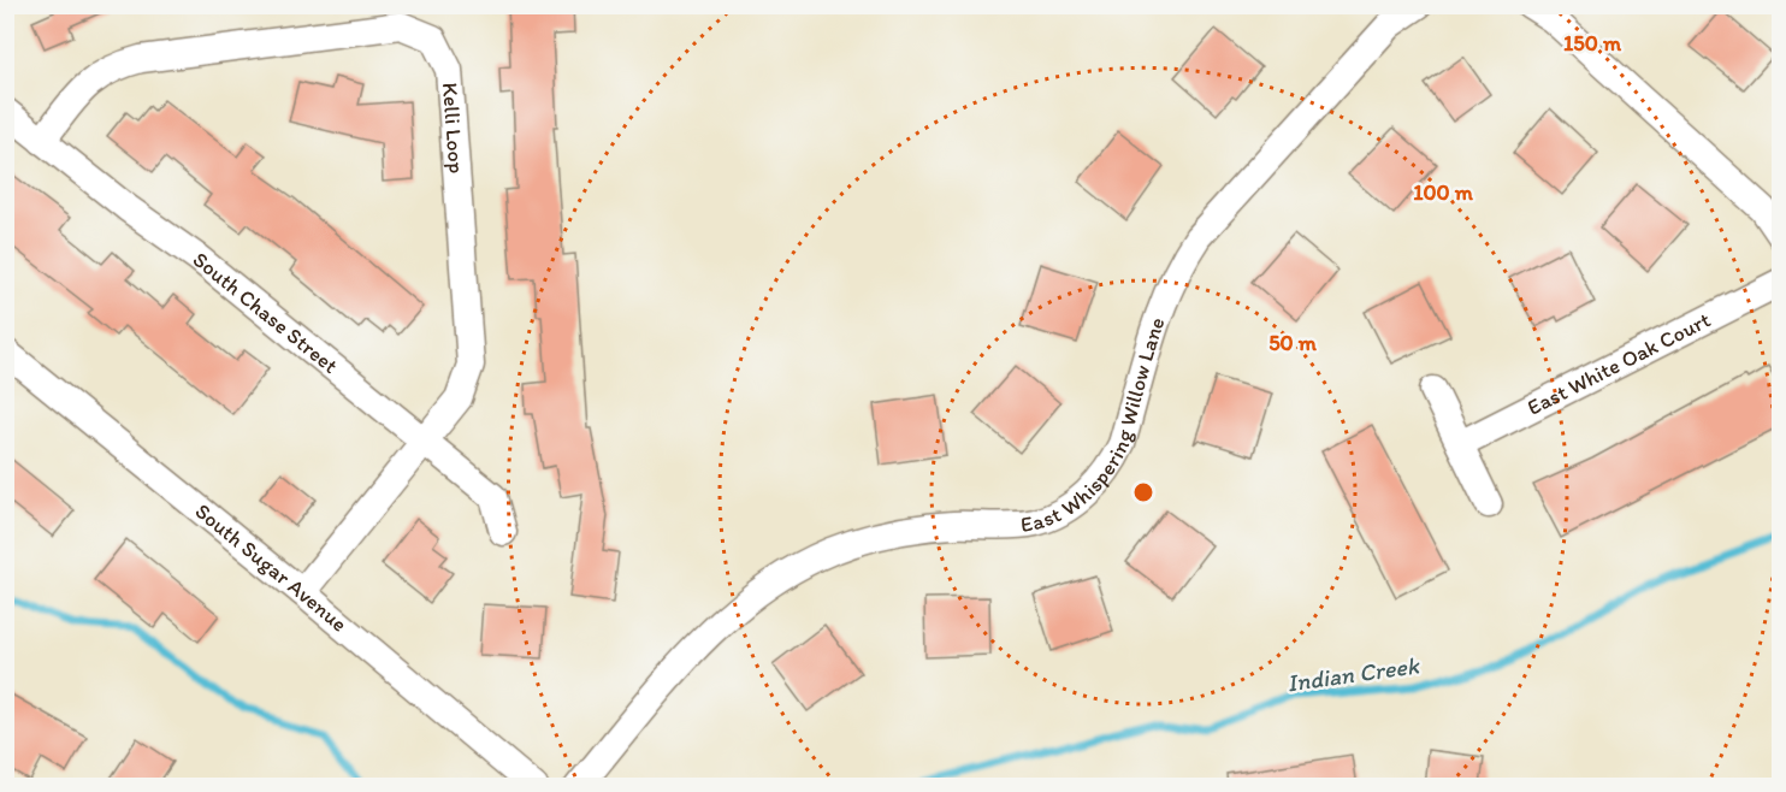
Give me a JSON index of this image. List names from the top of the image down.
{
  "streets": {
    "street": [
      "Kelli Loop",
      "South Chase Street",
      "East White Oak Court",
      "East Whispering Willow Lane",
      "South Sugar Avenue"
    ]
  },
  "crossings": [
    ["Kelli Loop", "South Chase Street"],
    ["Kelli Loop", "South Sugar Avenue"]
  ],
  "water": ["Indian Creek"],
  "rings": ["150 m", "100 m", "50 m"]
}
